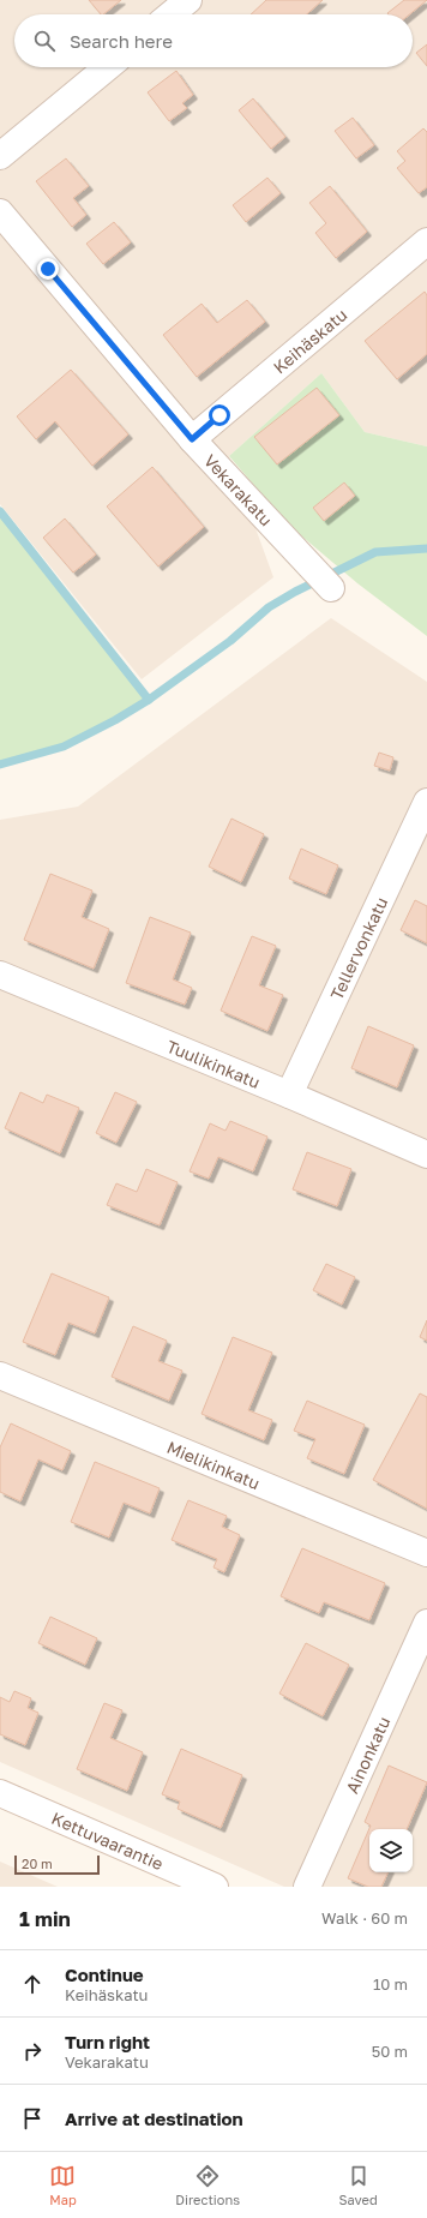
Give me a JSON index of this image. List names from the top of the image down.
{
  "streets": {
    "street": [
      "Keihäskatu",
      "Vekarakatu",
      "Tellervonkatu",
      "Tuulikinkatu",
      "Mielikinkatu",
      "Ainonkatu",
      "Kettuvaarantie"
    ]
  },
  "crossings": [
    ["Keihäskatu", "Vekarakatu"],
    ["Tellervonkatu", "Tuulikinkatu"]
  ],
  "scale_bar": "20 m",
  "page": {
    "search": "Search here",
    "scale": "20 m",
    "heading": ["1 min", "Walk · 60 m"],
    "list": [
      ["Continue", "Keihäskatu", "10 m"],
      ["Turn right", "Vekarakatu", "50 m"],
      "Arrive at destination"
    ],
    "nav": ["Map", "Directions", "Saved"]
  }
}
